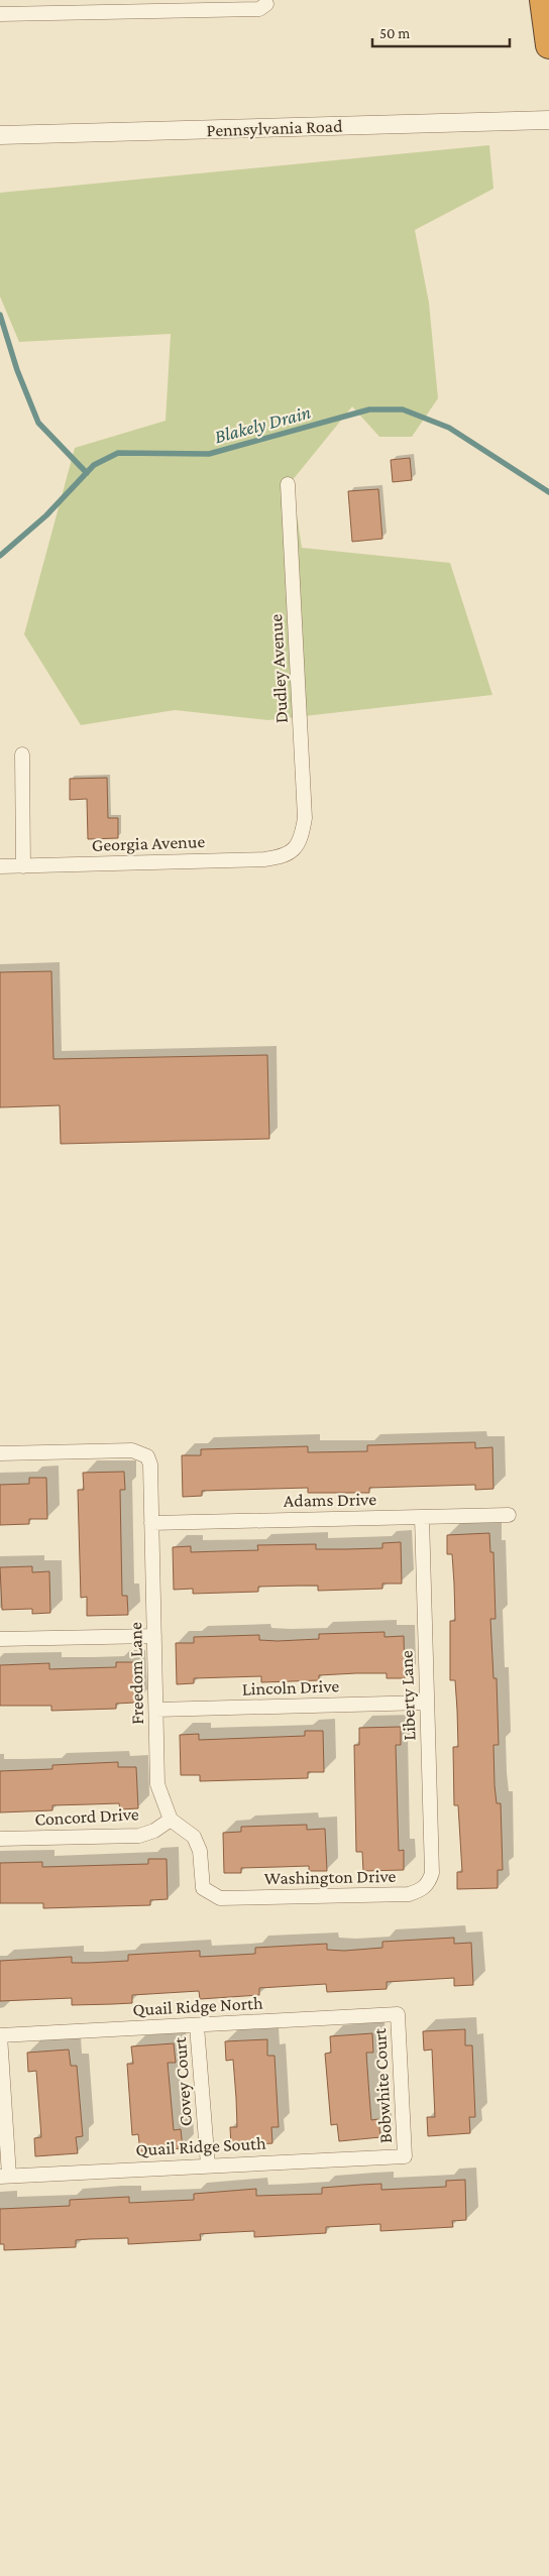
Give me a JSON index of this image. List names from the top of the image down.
{
  "streets": {
    "street": [
      "Pennsylvania Road",
      "Dudley Avenue",
      "Georgia Avenue",
      "Adams Drive",
      "Freedom Lane",
      "Lincoln Drive",
      "Liberty Lane",
      "Concord Drive",
      "Washington Drive",
      "Quail Ridge North",
      "Covey Court",
      "Bobwhite Court",
      "Quail Ridge South"
    ]
  },
  "crossings": [
    ["Dudley Avenue", "Georgia Avenue"],
    ["Adams Drive", "Freedom Lane"],
    ["Adams Drive", "Liberty Lane"],
    ["Freedom Lane", "Lincoln Drive"],
    ["Freedom Lane", "Concord Drive"],
    ["Freedom Lane", "Washington Drive"],
    ["Lincoln Drive", "Liberty Lane"],
    ["Liberty Lane", "Washington Drive"],
    ["Concord Drive", "Washington Drive"],
    ["Quail Ridge North", "Covey Court"],
    ["Quail Ridge North", "Bobwhite Court"],
    ["Covey Court", "Quail Ridge South"],
    ["Bobwhite Court", "Quail Ridge South"]
  ],
  "water": ["Blakely Drain"],
  "scale_bar": "50 m"
}
